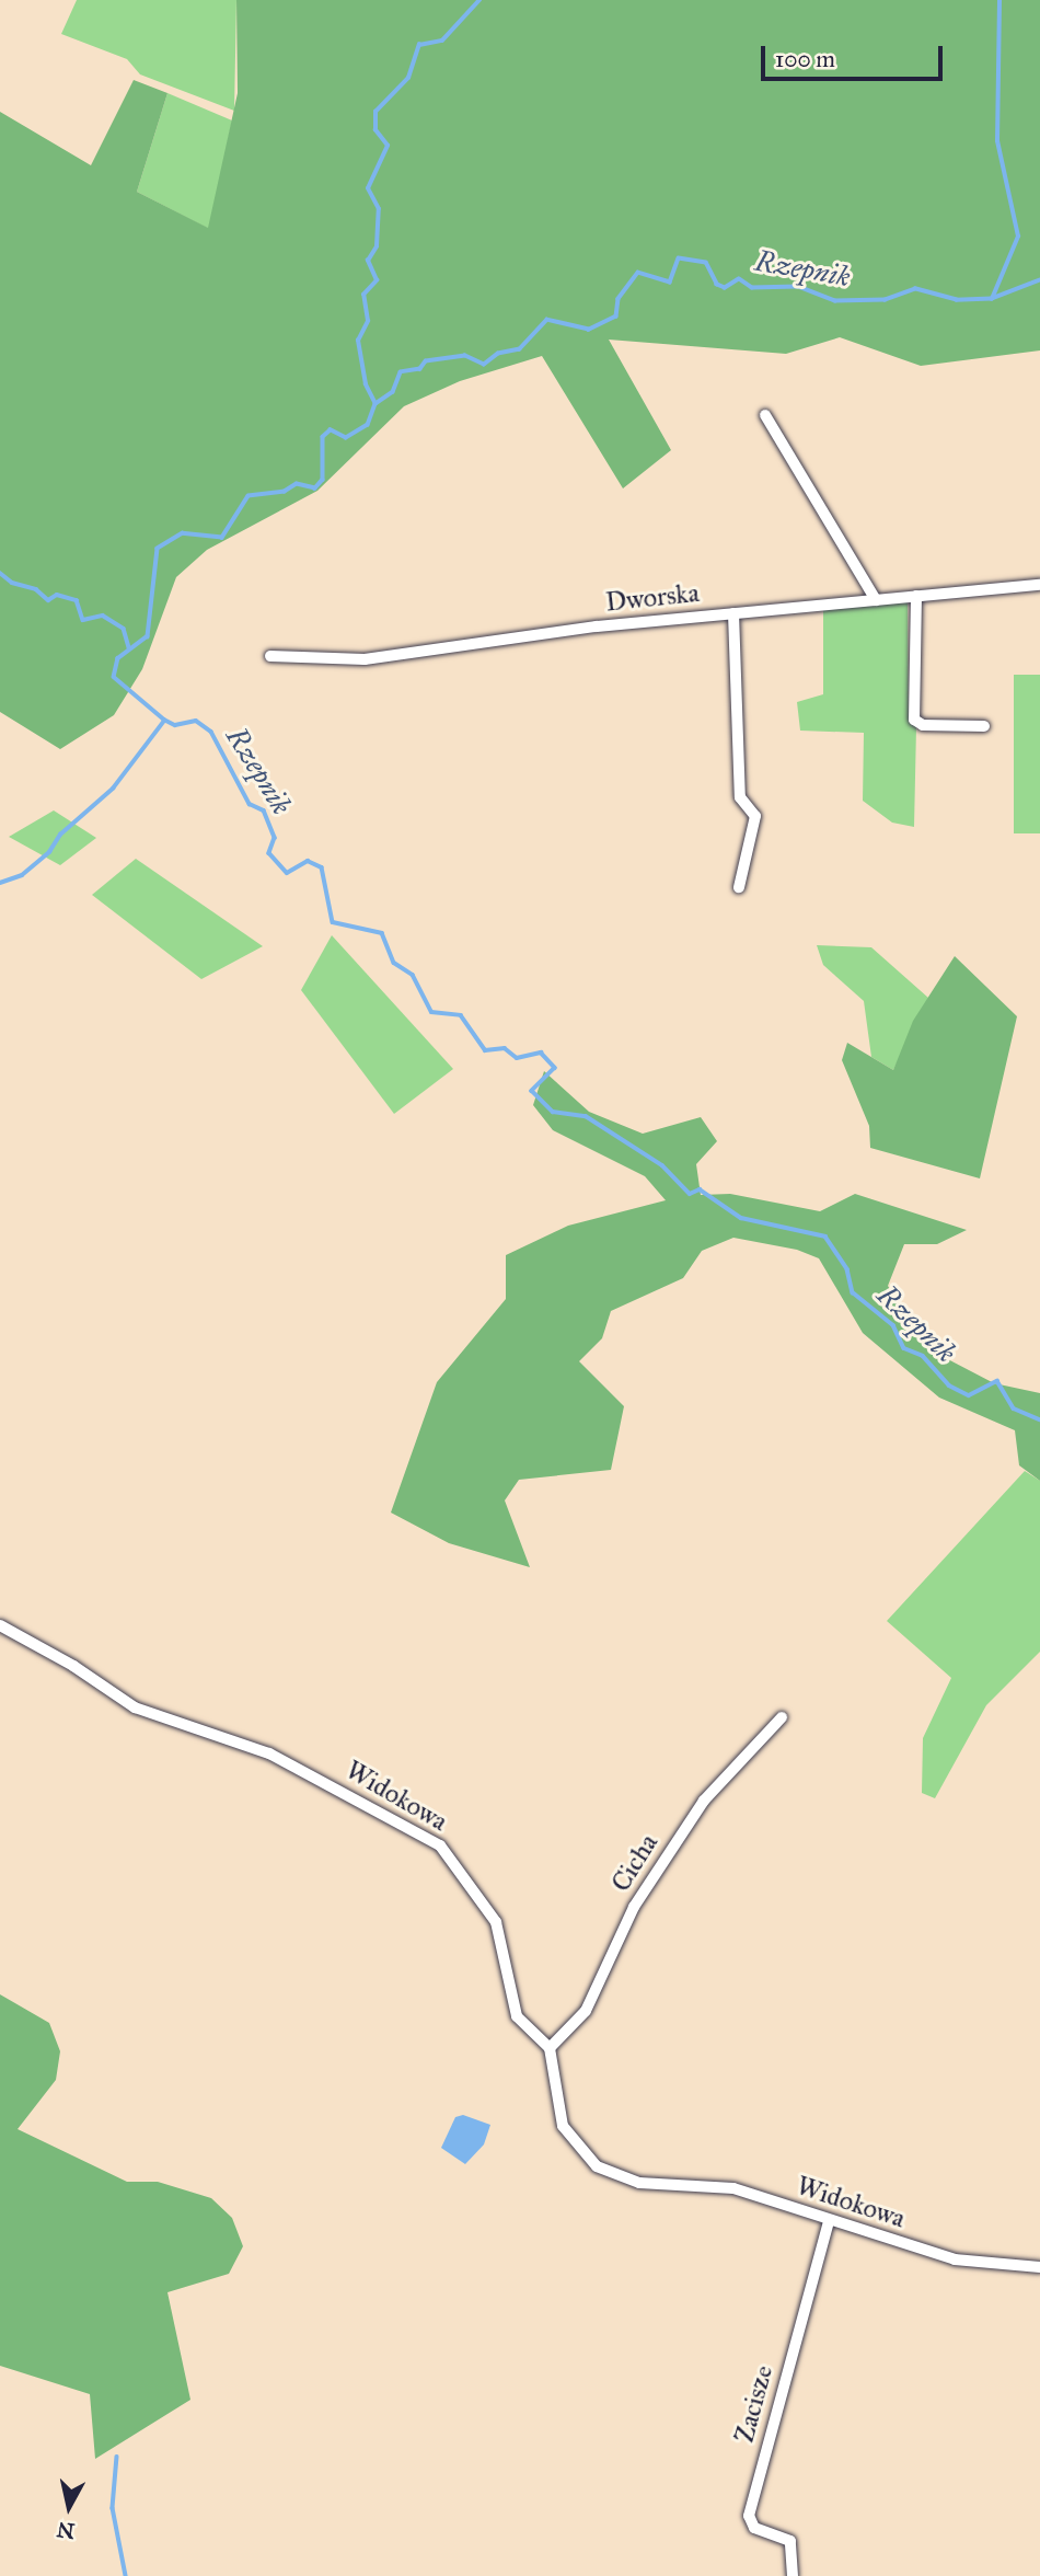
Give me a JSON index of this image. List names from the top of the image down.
{
  "streets": {
    "street": [
      "Dworska",
      "Widokowa",
      "Cicha",
      "Zacisze"
    ]
  },
  "crossings": [
    ["Widokowa", "Cicha"],
    ["Widokowa", "Zacisze"]
  ],
  "water": ["Rzepnik"],
  "scale_bar": "100 m",
  "north": "bottom"
}
